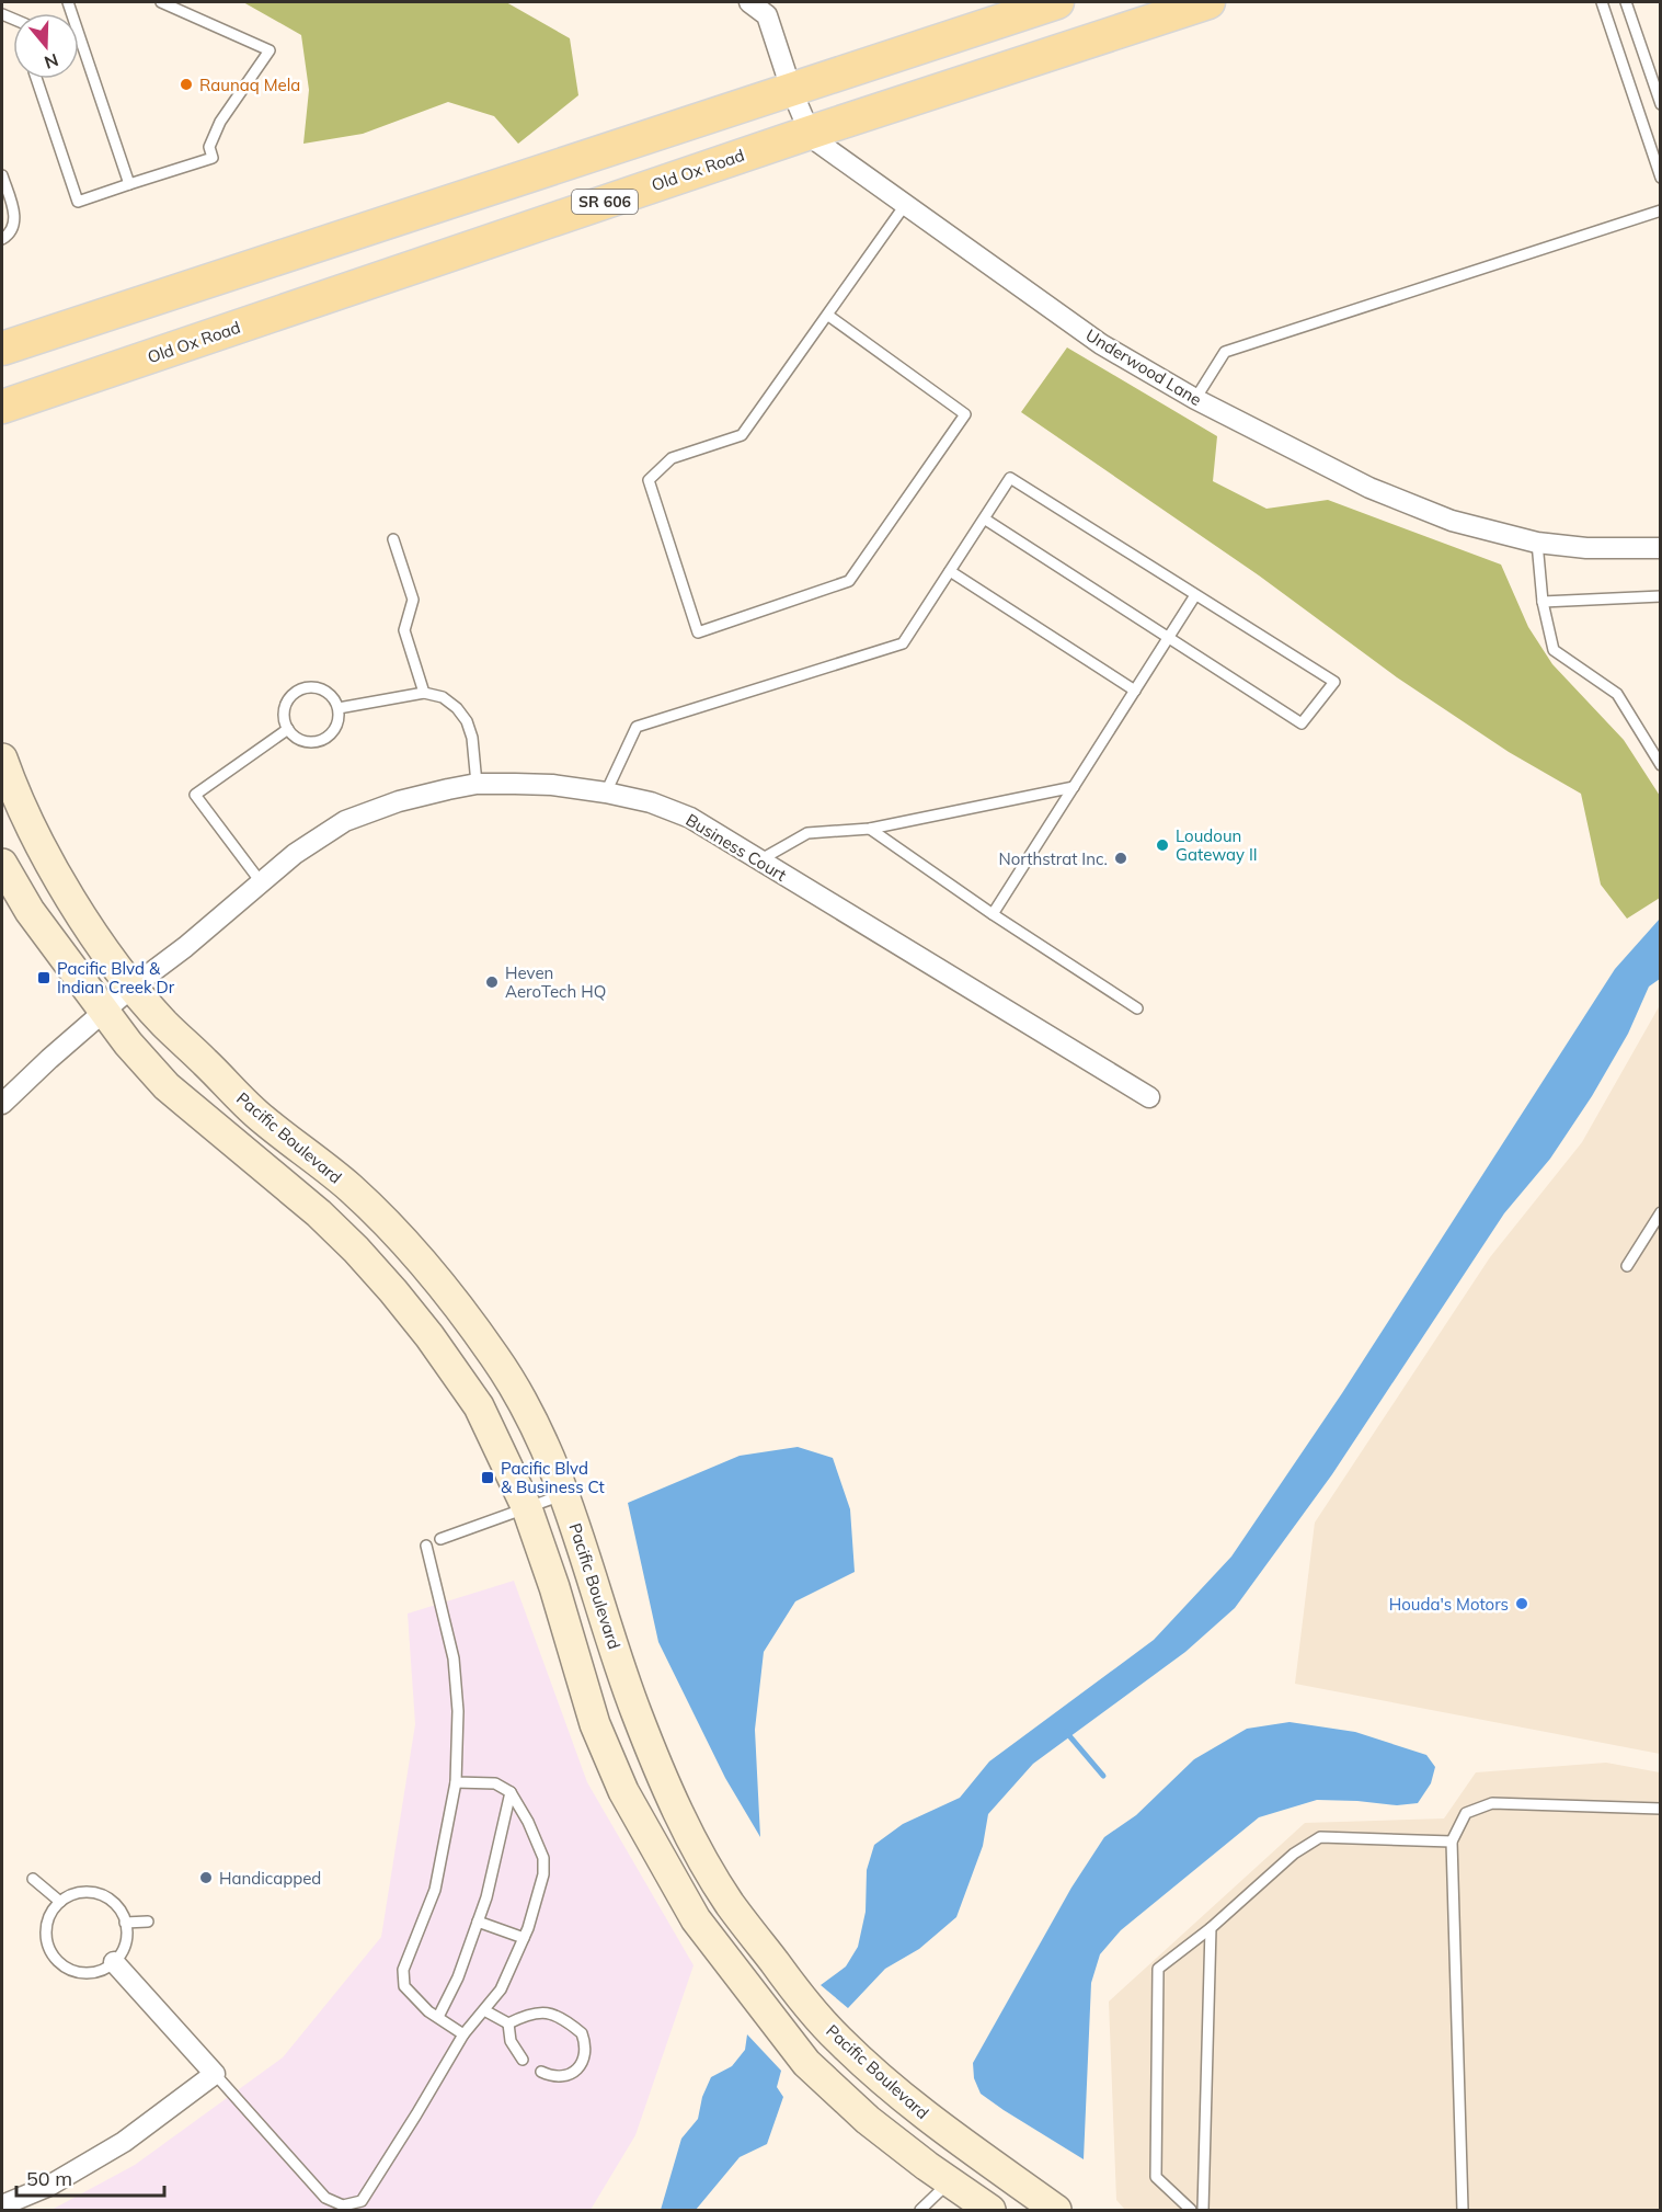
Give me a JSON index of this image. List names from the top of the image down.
{
  "streets": {
    "main road": ["Old Ox Road", "SR 606", "Pacific Boulevard"],
    "street": ["Underwood Lane", "Business Court"]
  },
  "crossings": [
    ["Old Ox Road", "Underwood Lane"],
    ["Business Court", "Pacific Boulevard"]
  ],
  "places": {
    "other": [
      "Raunaq Mela",
      "Loudoun Gateway II",
      "Northstrat Inc.",
      "Heven AeroTech HQ",
      "Houda's Motors",
      "Handicapped"
    ],
    "transit": ["Pacific Blvd & Indian Creek Dr", "Pacific Blvd & Business Ct"]
  },
  "scale_bar": "50 m",
  "north": "bottom"
}
